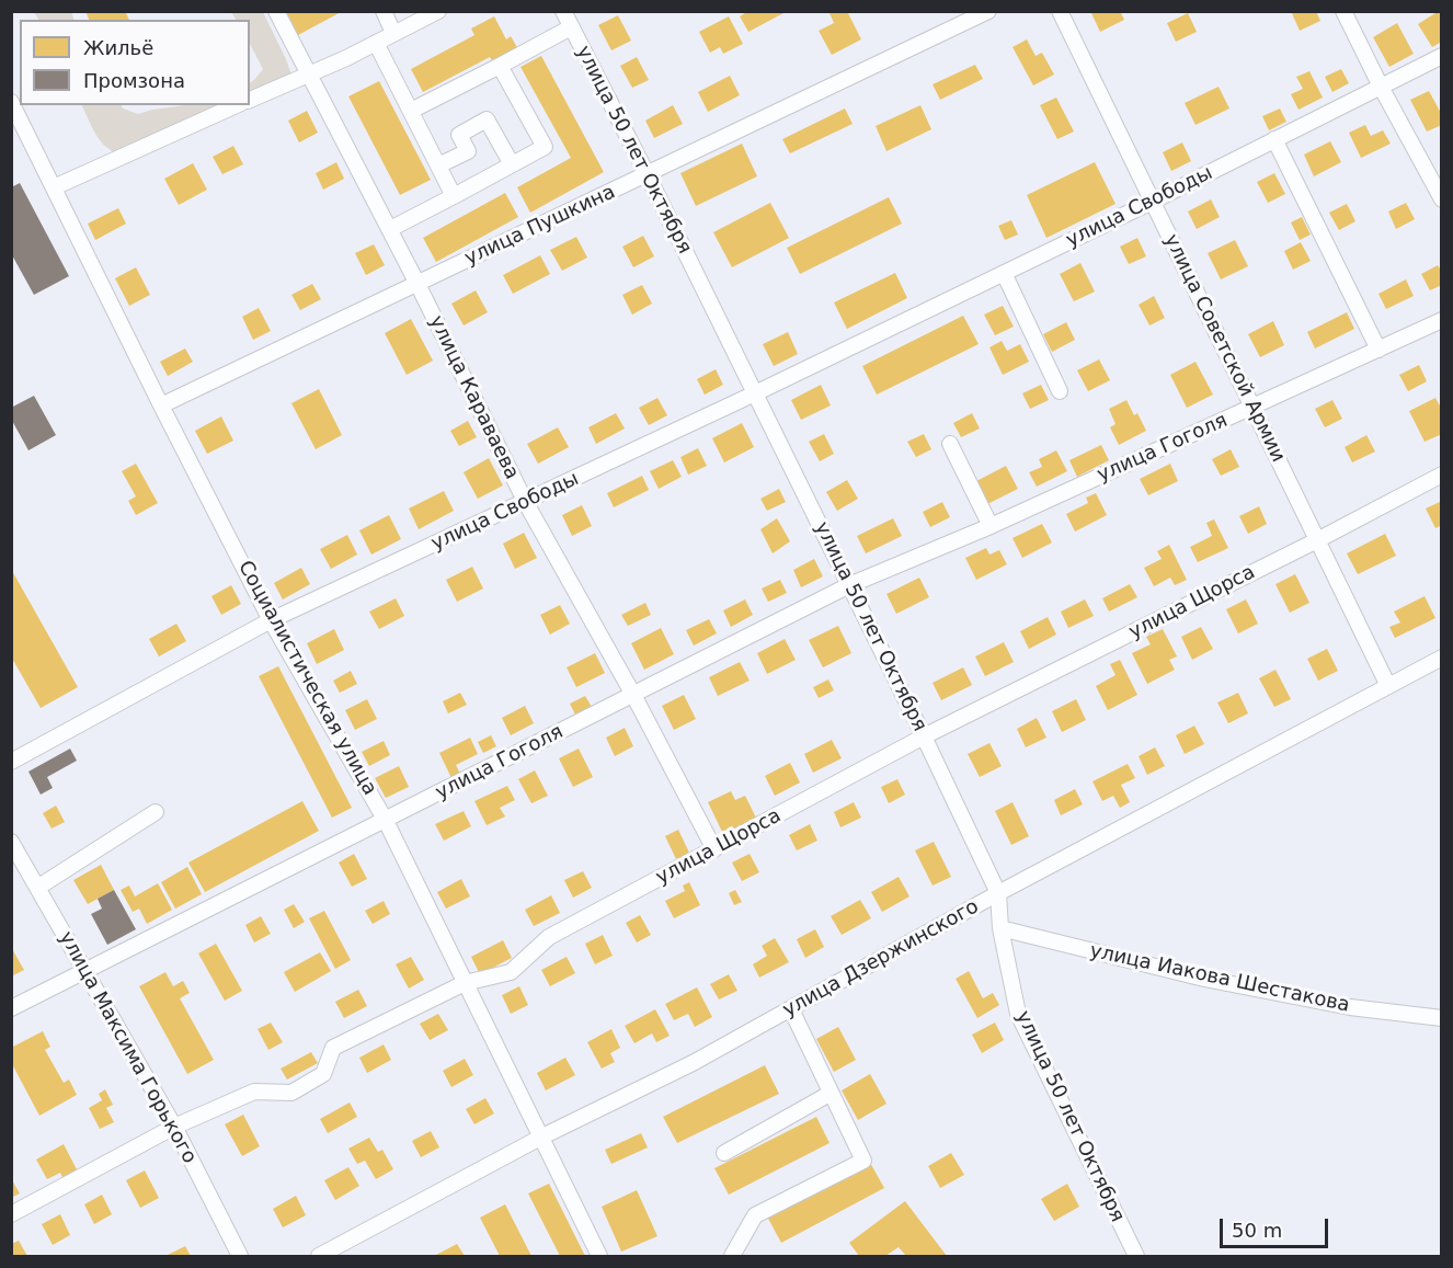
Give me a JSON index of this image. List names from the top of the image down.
{
  "streets": {
    "street": [
      "улица 50 лет Октября",
      "улица Свободы",
      "улица Пушкина",
      "улица Советской Армии",
      "улица Караваева",
      "улица Гоголя",
      "улица Щорса",
      "Социалистическая улица",
      "улица Дзержинского",
      "улица Иакова Шестакова",
      "улица Максима Горького"
    ]
  },
  "crossings": [
    ["улица 50 лет Октября", "улица Свободы"],
    ["улица 50 лет Октября", "улица Пушкина"],
    ["улица 50 лет Октября", "улица Гоголя"],
    ["улица 50 лет Октября", "улица Щорса"],
    ["улица 50 лет Октября", "улица Дзержинского"],
    ["улица 50 лет Октября", "улица Иакова Шестакова"],
    ["улица Свободы", "улица Советской Армии"],
    ["улица Свободы", "улица Караваева"],
    ["улица Свободы", "Социалистическая улица"],
    ["улица Пушкина", "улица Караваева"],
    ["улица Пушкина", "Социалистическая улица"],
    ["улица Советской Армии", "улица Гоголя"],
    ["улица Советской Армии", "улица Щорса"],
    ["улица Советской Армии", "улица Дзержинского"],
    ["улица Караваева", "улица Гоголя"],
    ["улица Караваева", "улица Щорса"],
    ["улица Гоголя", "Социалистическая улица"],
    ["улица Гоголя", "улица Максима Горького"],
    ["улица Щорса", "Социалистическая улица"],
    ["улица Щорса", "улица Максима Горького"],
    ["Социалистическая улица", "улица Дзержинского"]
  ],
  "legend": ["Жильё", "Промзона"],
  "scale_bar": "50 m"
}
